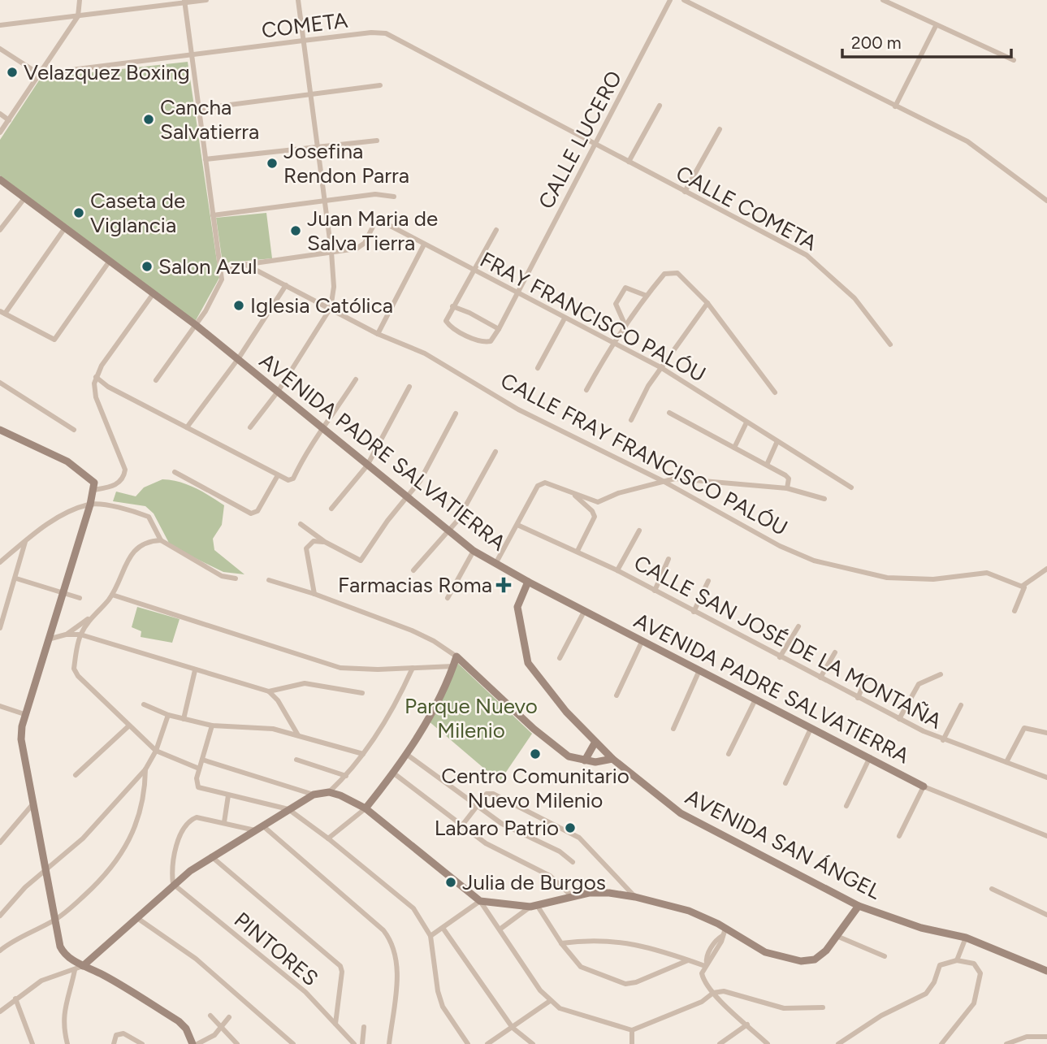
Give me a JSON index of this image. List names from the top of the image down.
{
  "streets": {
    "street": [
      "COMETA",
      "CALLE LUCERO",
      "CALLE COMETA",
      "FRAY FRANCISCO PALÓU",
      "AVENIDA PADRE SALVATIERRA",
      "CALLE FRAY FRANCISCO PALÓU",
      "CALLE SAN JOSÉ DE LA MONTAÑA",
      "AVENIDA SAN ÁNGEL",
      "PINTORES"
    ]
  },
  "crossings": [
    ["COMETA", "CALLE LUCERO"],
    ["COMETA", "CALLE COMETA"],
    ["CALLE LUCERO", "CALLE COMETA"],
    ["CALLE LUCERO", "FRAY FRANCISCO PALÓU"],
    ["AVENIDA PADRE SALVATIERRA", "AVENIDA SAN ÁNGEL"]
  ],
  "parks": ["Parque Nuevo Milenio"],
  "places": {
    "other": [
      "Velazquez Boxing",
      "Cancha Salvatierra",
      "Josefina Rendon Parra",
      "Caseta de Viglancia",
      "Juan Maria de Salva Tierra",
      "Salon Azul",
      "Iglesia Católica",
      "Centro Comunitario Nuevo Milenio",
      "Labaro Patrio",
      "Julia de Burgos"
    ],
    "health": ["Farmacias Roma"]
  },
  "scale_bar": "200 m"
}
